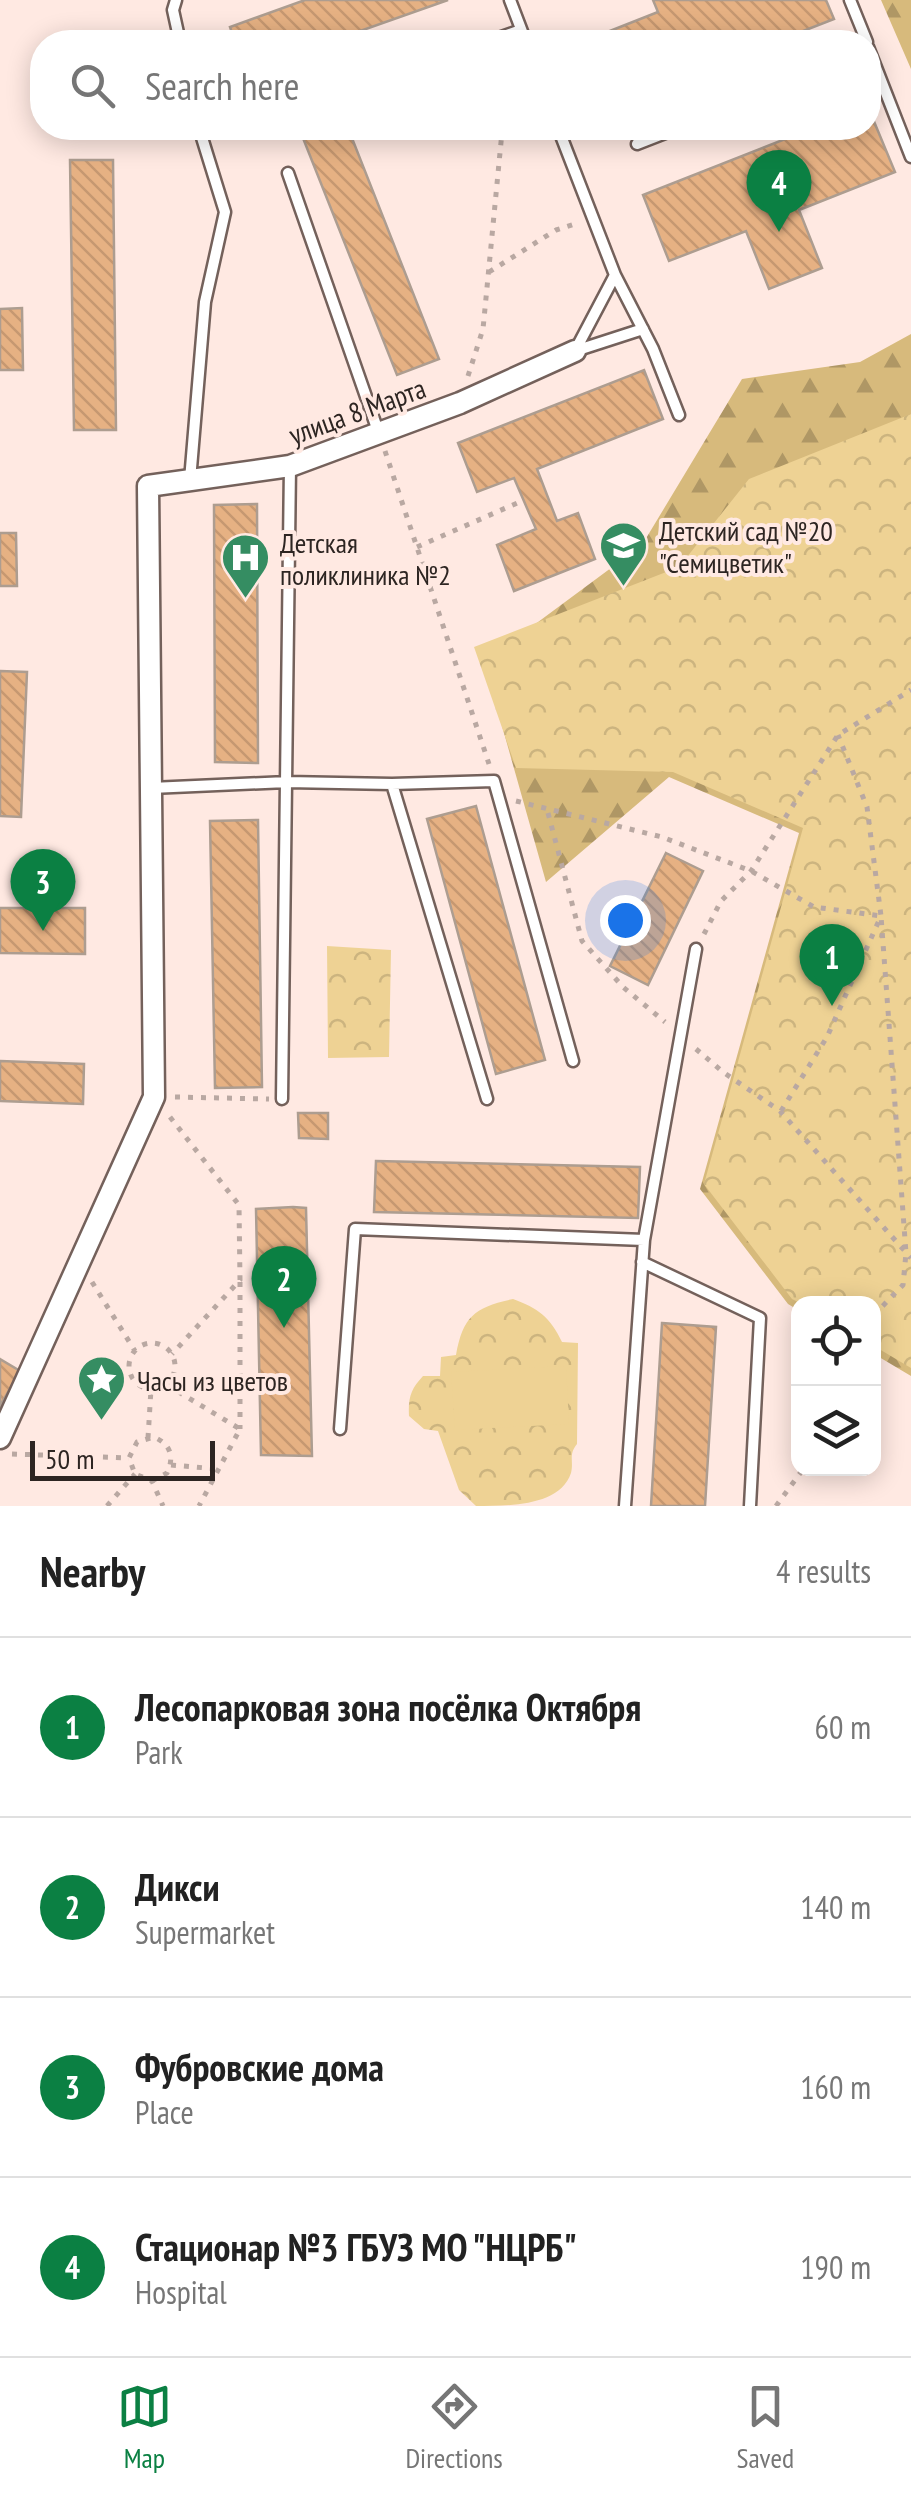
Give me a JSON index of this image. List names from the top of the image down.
{
  "streets": {
    "street": ["улица 8 Марта"]
  },
  "places": {
    "school or university": ["Детский сад №20 \"Семицветик\""],
    "hospital": ["Детская поликлиника №2"],
    "place": ["Часы из цветов"]
  },
  "scale_bar": "50 m",
  "page": {
    "search": "Search here",
    "pins": [
      "4",
      "3",
      "1",
      "2"
    ],
    "scale": "50 m",
    "heading": ["Nearby", "4 results"],
    "list": [
      {
        "mark": "1",
        "name": "Лесопарковая зона посёлка Октября",
        "note": "Park",
        "value": "60 m"
      },
      {
        "mark": "2",
        "name": "Дикси",
        "note": "Supermarket",
        "value": "140 m"
      },
      {
        "mark": "3",
        "name": "Фубровские дома",
        "note": "Place",
        "value": "160 m"
      },
      {
        "mark": "4",
        "name": "Стационар №3 ГБУЗ МО \"НЦРБ\"",
        "note": "Hospital",
        "value": "190 m"
      }
    ],
    "nav": ["Map", "Directions", "Saved"]
  }
}
